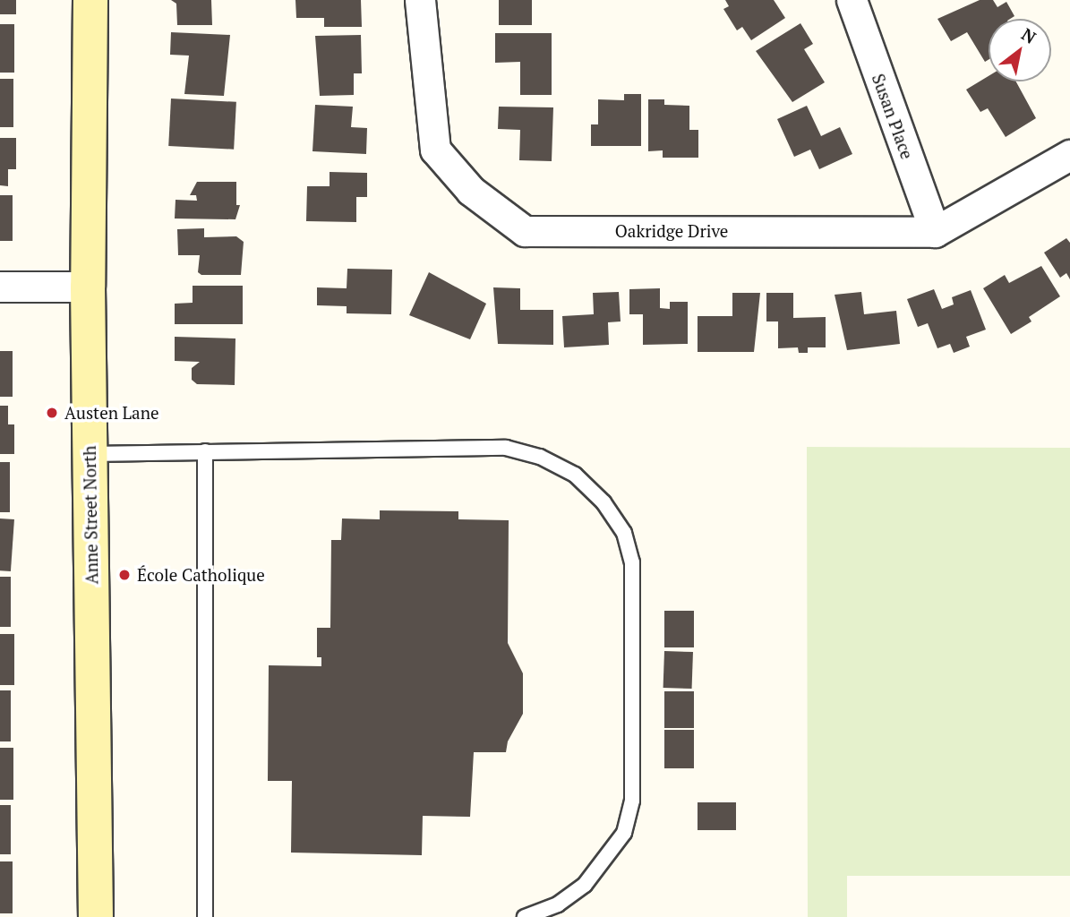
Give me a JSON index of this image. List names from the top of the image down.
{
  "streets": {
    "street": ["Susan Place", "Oakridge Drive", "Anne Street North"]
  },
  "crossings": [
    ["Susan Place", "Oakridge Drive"]
  ],
  "places": ["Austen Lane", "École Catholique"],
  "north": "top right"
}
